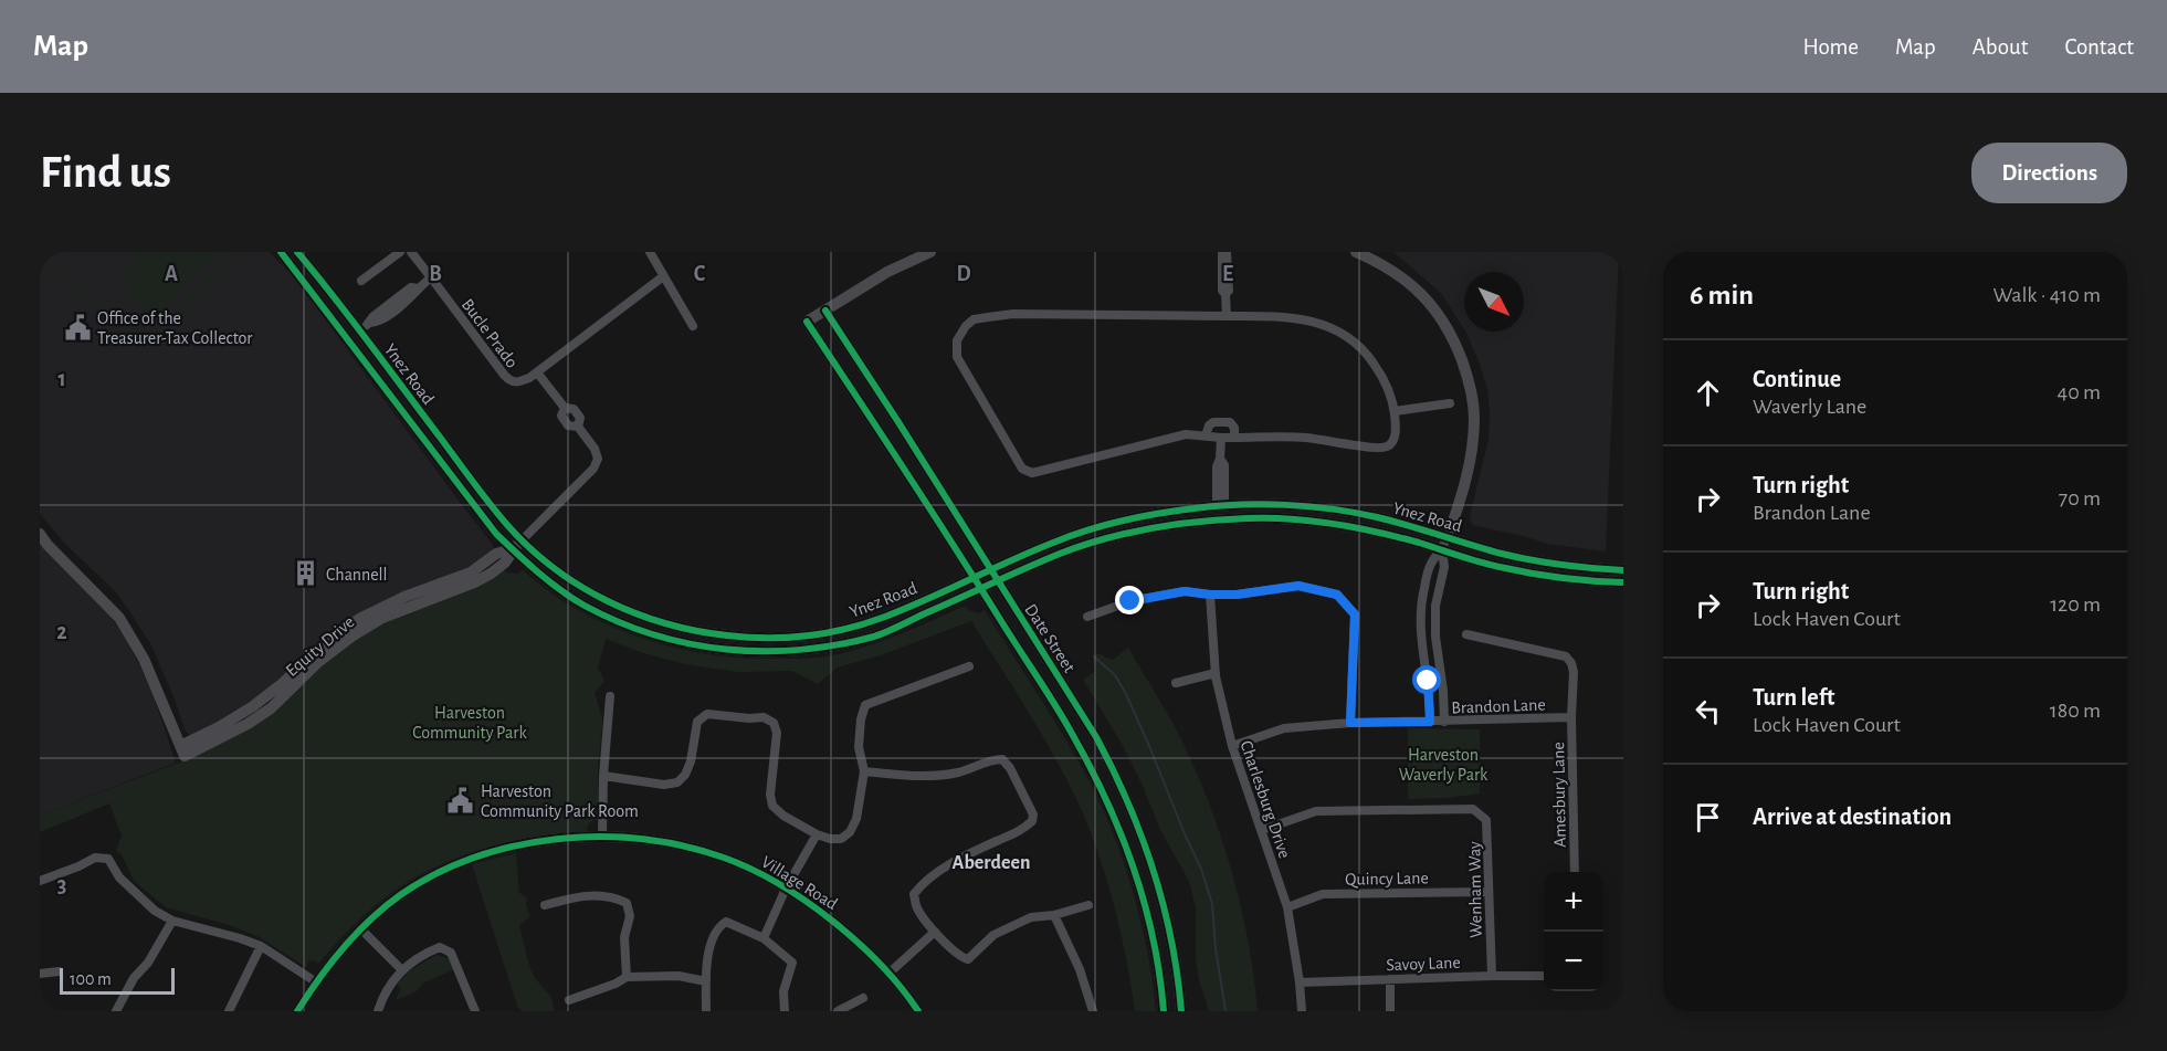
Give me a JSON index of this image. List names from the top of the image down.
{
  "streets": {
    "main road": [
      "Ynez Road",
      "Date Street",
      "Equity Drive",
      "Village Road"
    ],
    "street": [
      "Bucle Prado",
      "Brandon Lane",
      "Amesbury Lane",
      "Charlesburg Drive",
      "Quincy Lane",
      "Wenham Way",
      "Savoy Lane"
    ]
  },
  "crossings": [
    ["Bucle Prado", "Ynez Road"],
    ["Bucle Prado", "Equity Drive"],
    ["Ynez Road", "Date Street"],
    ["Ynez Road", "Equity Drive"],
    ["Brandon Lane", "Amesbury Lane"],
    ["Brandon Lane", "Charlesburg Drive"],
    ["Charlesburg Drive", "Quincy Lane"],
    ["Charlesburg Drive", "Wenham Way"],
    ["Charlesburg Drive", "Savoy Lane"],
    ["Quincy Lane", "Wenham Way"],
    ["Wenham Way", "Savoy Lane"]
  ],
  "districts": ["Aberdeen"],
  "parks": ["Harveston Community Park", "Harveston Waverly Park"],
  "places": {
    "public building": ["Office of the Treasurer-Tax Collector", "Harveston Community Park Room"],
    "building": ["Channell"]
  },
  "scale_bar": "100 m",
  "north": "bottom right",
  "page": {
    "header": "Map",
    "nav": [
      "Home",
      "Map",
      "About",
      "Contact"
    ],
    "buttons": "Directions",
    "title": "Find us",
    "heading": ["6 min", "Walk · 410 m"],
    "list": [
      ["Continue", "Waverly Lane", "40 m"],
      ["Turn right", "Brandon Lane", "70 m"],
      ["Turn right", "Lock Haven Court", "120 m"],
      ["Turn left", "Lock Haven Court", "180 m"],
      "Arrive at destination"
    ],
    "map_buttons": ["+", "−"],
    "scale": "100 m"
  },
  "grid": {
    "columns": [
      "A",
      "B",
      "C",
      "D",
      "E"
    ],
    "rows": ["1", "2", "3"]
  }
}
